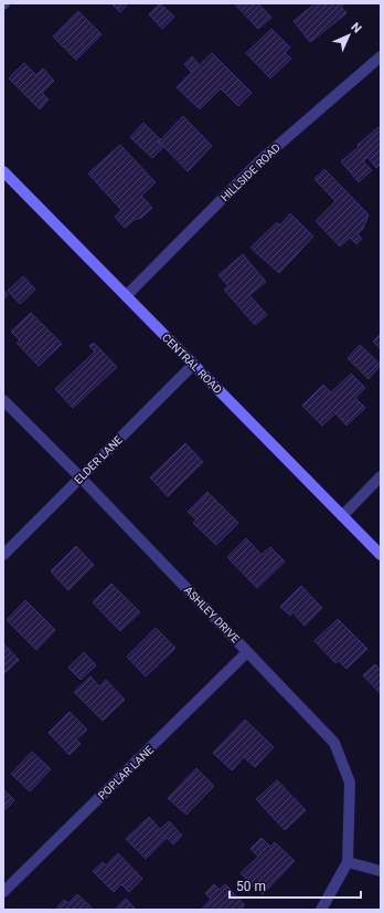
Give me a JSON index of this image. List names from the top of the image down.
{
  "streets": {
    "main road": ["CENTRAL ROAD"],
    "street": [
      "HILLSIDE ROAD",
      "ELDER LANE",
      "ASHLEY DRIVE",
      "POPLAR LANE"
    ]
  },
  "crossings": [
    ["HILLSIDE ROAD", "CENTRAL ROAD"],
    ["CENTRAL ROAD", "ELDER LANE"],
    ["ELDER LANE", "ASHLEY DRIVE"],
    ["ASHLEY DRIVE", "POPLAR LANE"]
  ],
  "scale_bar": "50 m",
  "north": "top right"
}
